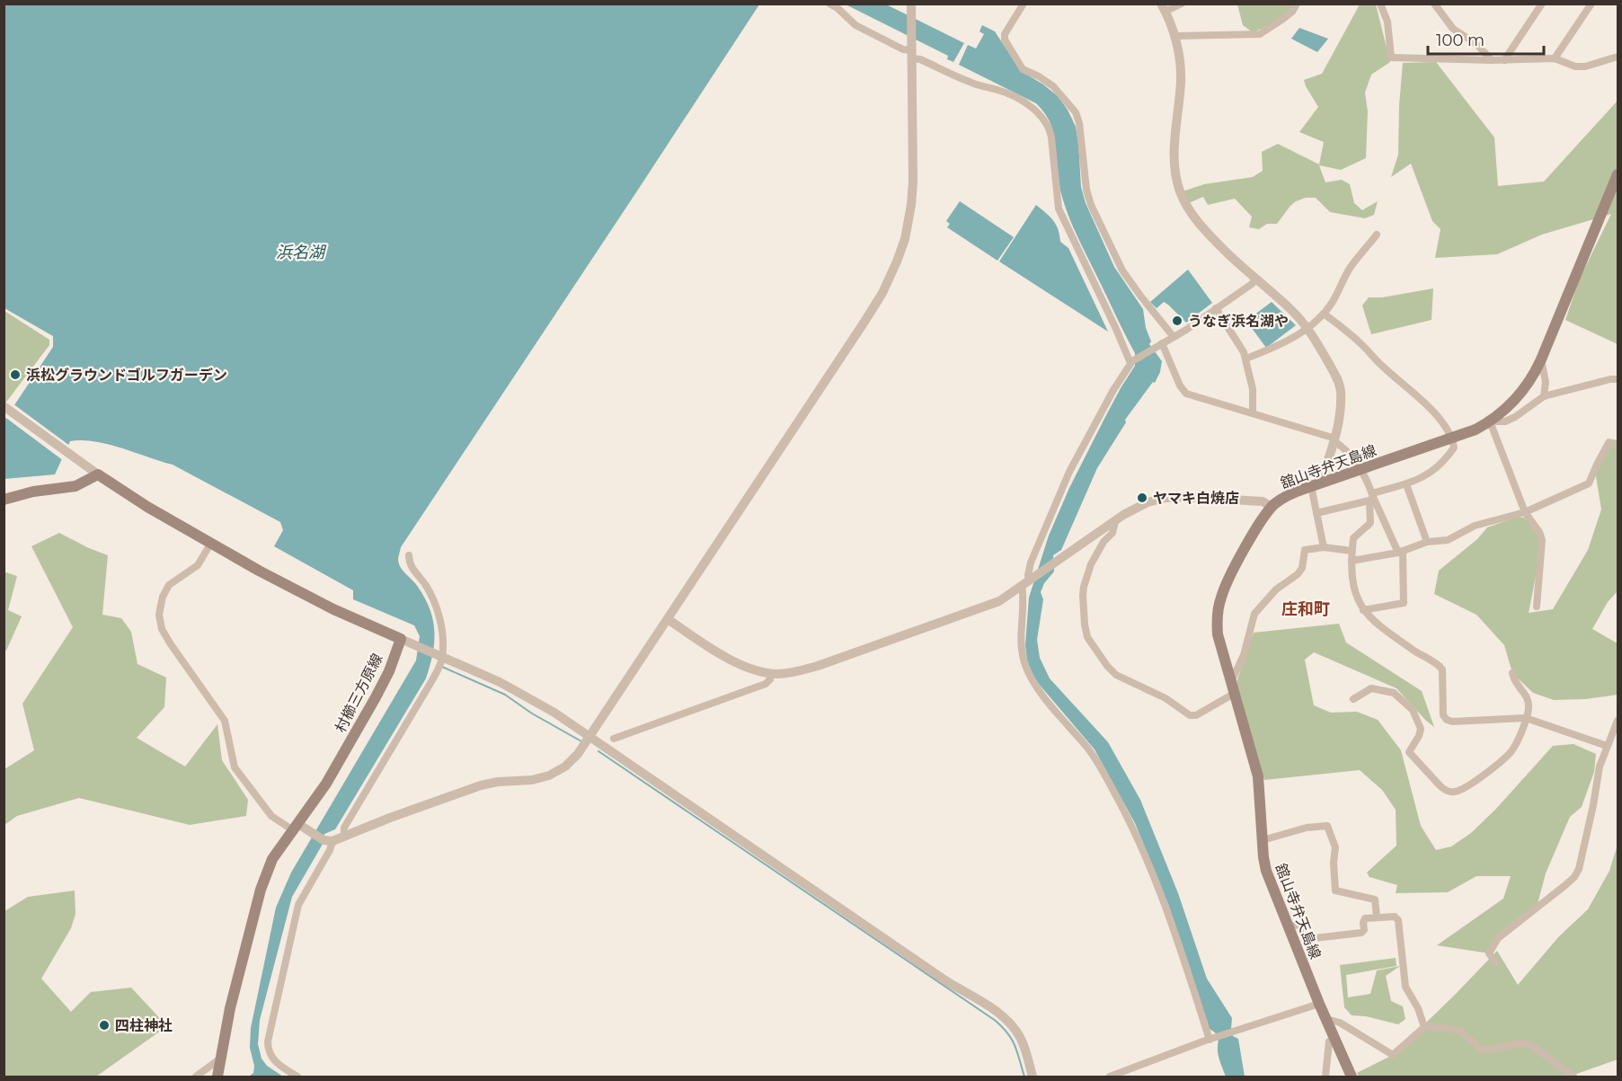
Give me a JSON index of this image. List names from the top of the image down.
{
  "streets": {
    "main road": ["舘山寺弁天島線", "村櫛三方原線"]
  },
  "districts": ["庄和町"],
  "water": ["浜名湖"],
  "places": [
    "うなぎ浜名湖や",
    "浜松グラウンドゴルフガーデン",
    "ヤマキ白焼店",
    "四柱神社"
  ],
  "scale_bar": "100 m"
}
